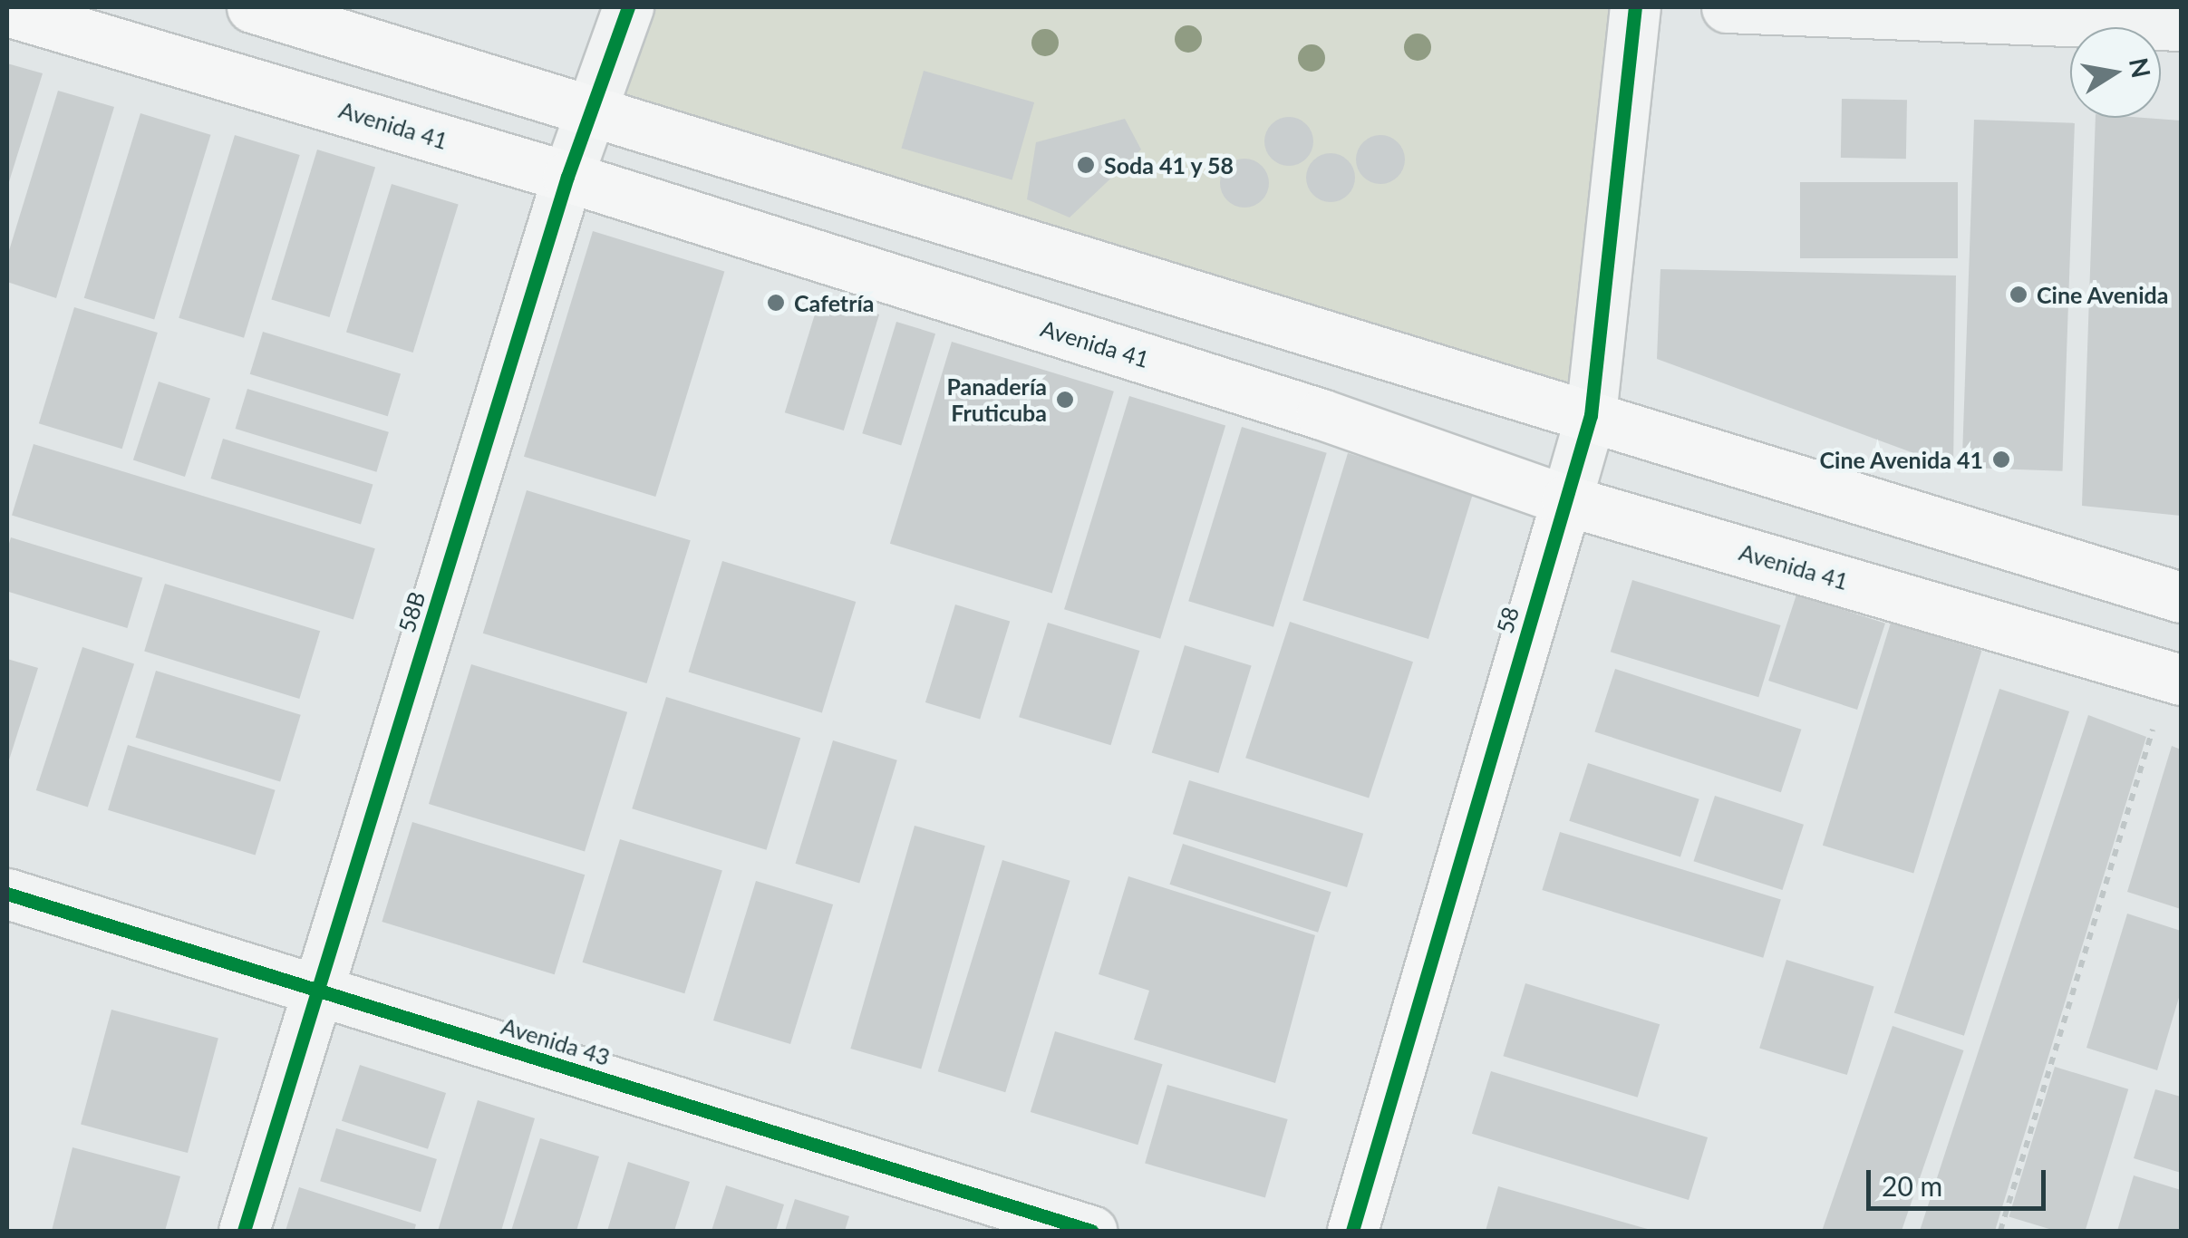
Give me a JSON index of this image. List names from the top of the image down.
{
  "streets": {
    "main road": ["Avenida 41", "58"],
    "street": ["58B", "Avenida 43"]
  },
  "crossings": [
    ["Avenida 41", "58B"],
    ["Avenida 41", "58"],
    ["58B", "Avenida 43"]
  ],
  "places": [
    "Soda 41 y 58",
    "Cine Avenida",
    "Cafetría",
    "Panadería Fruticuba",
    "Cine Avenida 41"
  ],
  "scale_bar": "20 m",
  "north": "right"
}
